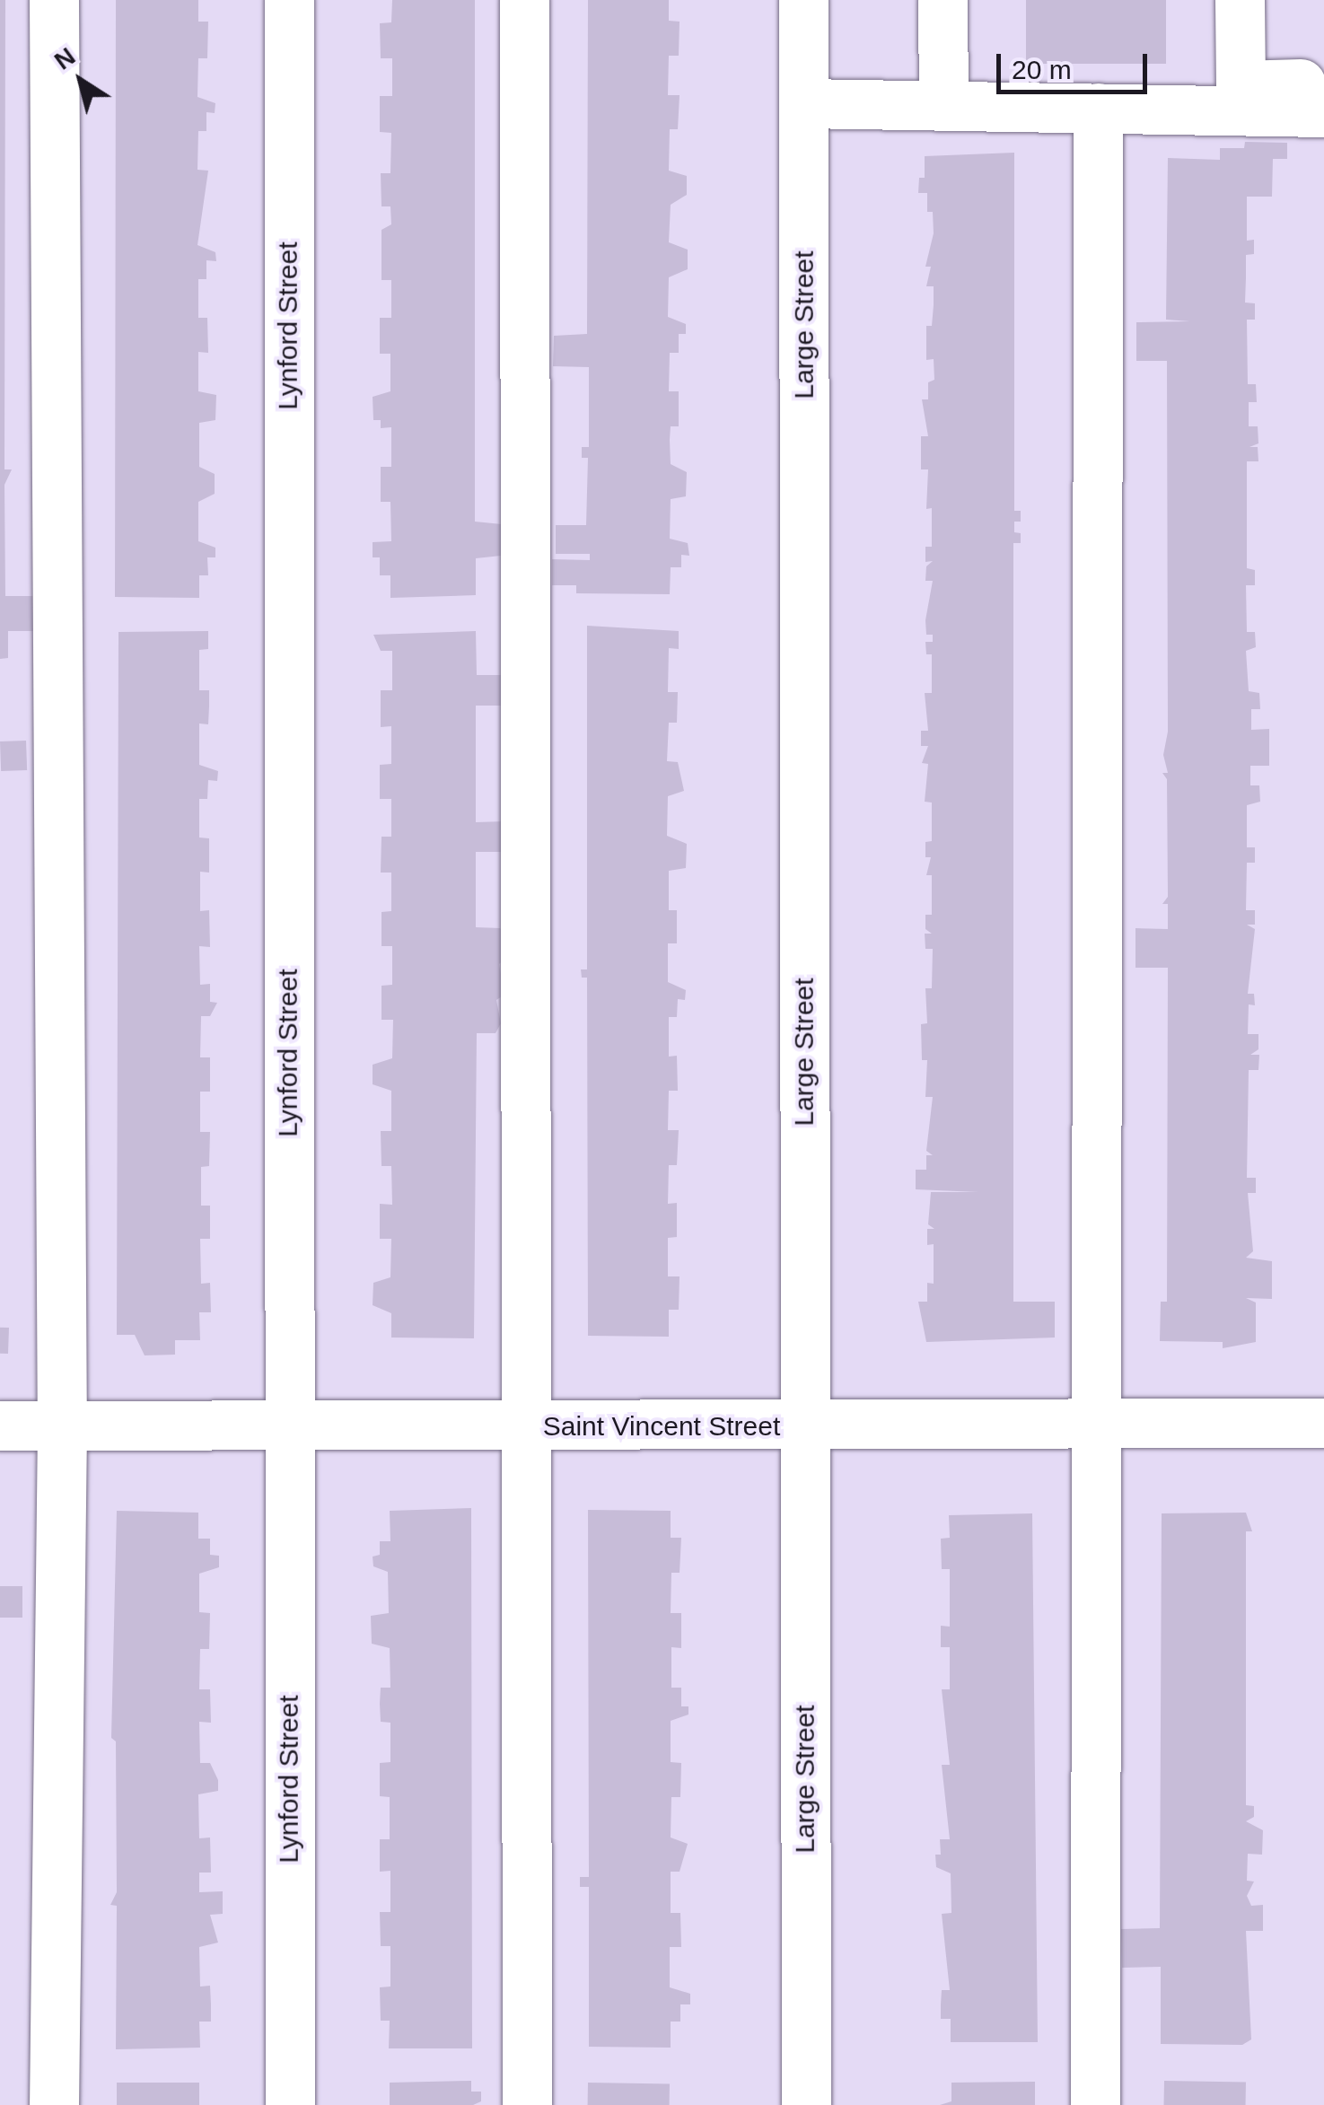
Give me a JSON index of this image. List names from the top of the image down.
{
  "streets": {
    "street": ["Large Street", "Lynford Street", "Saint Vincent Street"]
  },
  "crossings": [
    ["Large Street", "Saint Vincent Street"],
    ["Lynford Street", "Saint Vincent Street"]
  ],
  "scale_bar": "20 m",
  "north": "top left"
}
